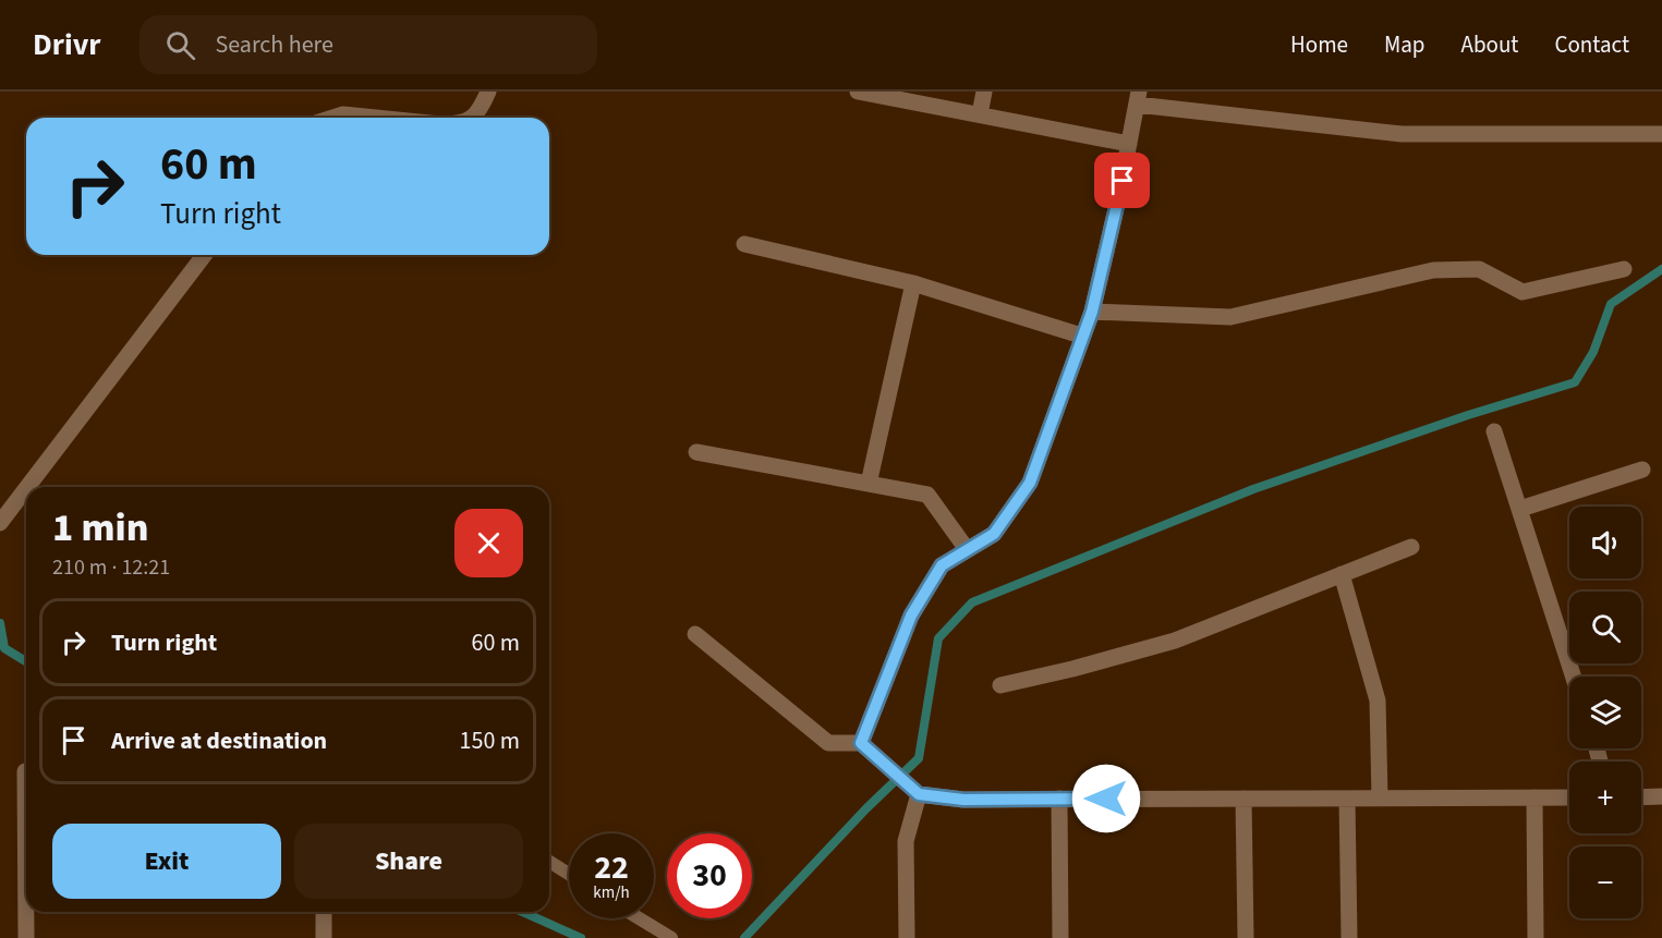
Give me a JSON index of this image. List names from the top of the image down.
{
  "page": {
    "header": "Drivr",
    "search": "Search here",
    "nav": [
      "Home",
      "Map",
      "About",
      "Contact"
    ],
    "turn": ["60 m", "Turn right"],
    "heading": ["1 min", "210 m · 12:21"],
    "map_buttons": ["+", "−"],
    "list": [
      {
        "name": "Turn right",
        "value": "60 m"
      },
      {
        "name": "Arrive at destination",
        "value": "150 m"
      }
    ],
    "buttons": ["Exit", "Share"],
    "speed": "22 km/h",
    "limit": "30"
  }
}
